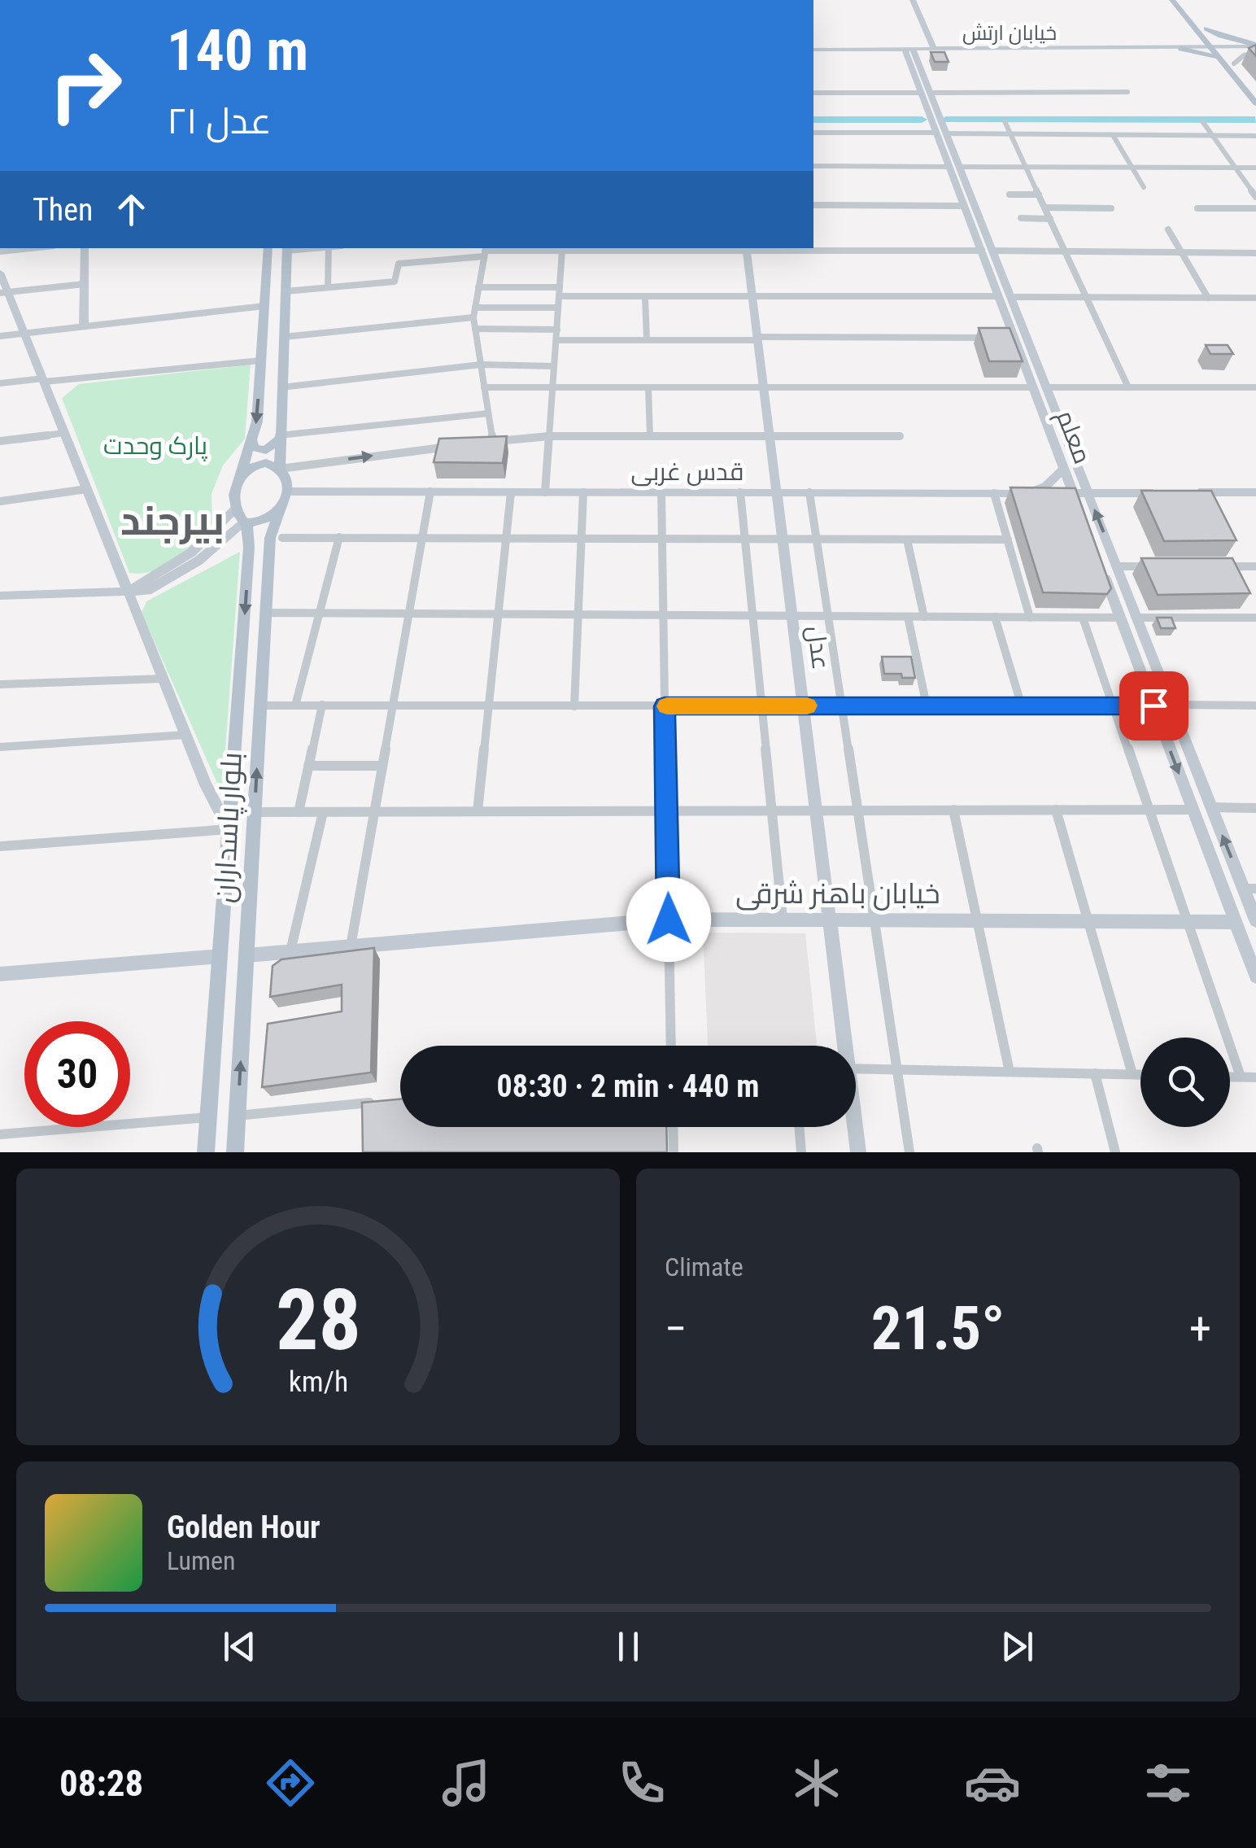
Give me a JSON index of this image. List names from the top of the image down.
{
  "streets": {
    "main road": ["بلوار پاسداران"],
    "street": [
      "خیابان ارتش",
      "معلم",
      "قدس غربی",
      "عدل",
      "خیابان باهنر شرقی"
    ]
  },
  "crossings": [
    ["خیابان ارتش", "معلم"],
    ["معلم", "قدس غربی"],
    ["قدس غربی", "عدل"],
    ["قدس غربی", "بلوار پاسداران"],
    ["عدل", "خیابان باهنر شرقی"],
    ["بلوار پاسداران", "خیابان باهنر شرقی"]
  ],
  "districts": ["بیرجند"],
  "parks": ["پارک وحدت"],
  "page": {
    "turn": ["140 m", "عدل ۲۱"],
    "then": "Then",
    "limit": "30",
    "trip": "08:30 · 2 min · 440 m",
    "tile": "Climate",
    "heat": ["−", "21.5°", "+"],
    "song": ["Golden Hour", "Lumen"],
    "tabs": "08:28",
    "gauge": ["28", "km/h"]
  }
}
